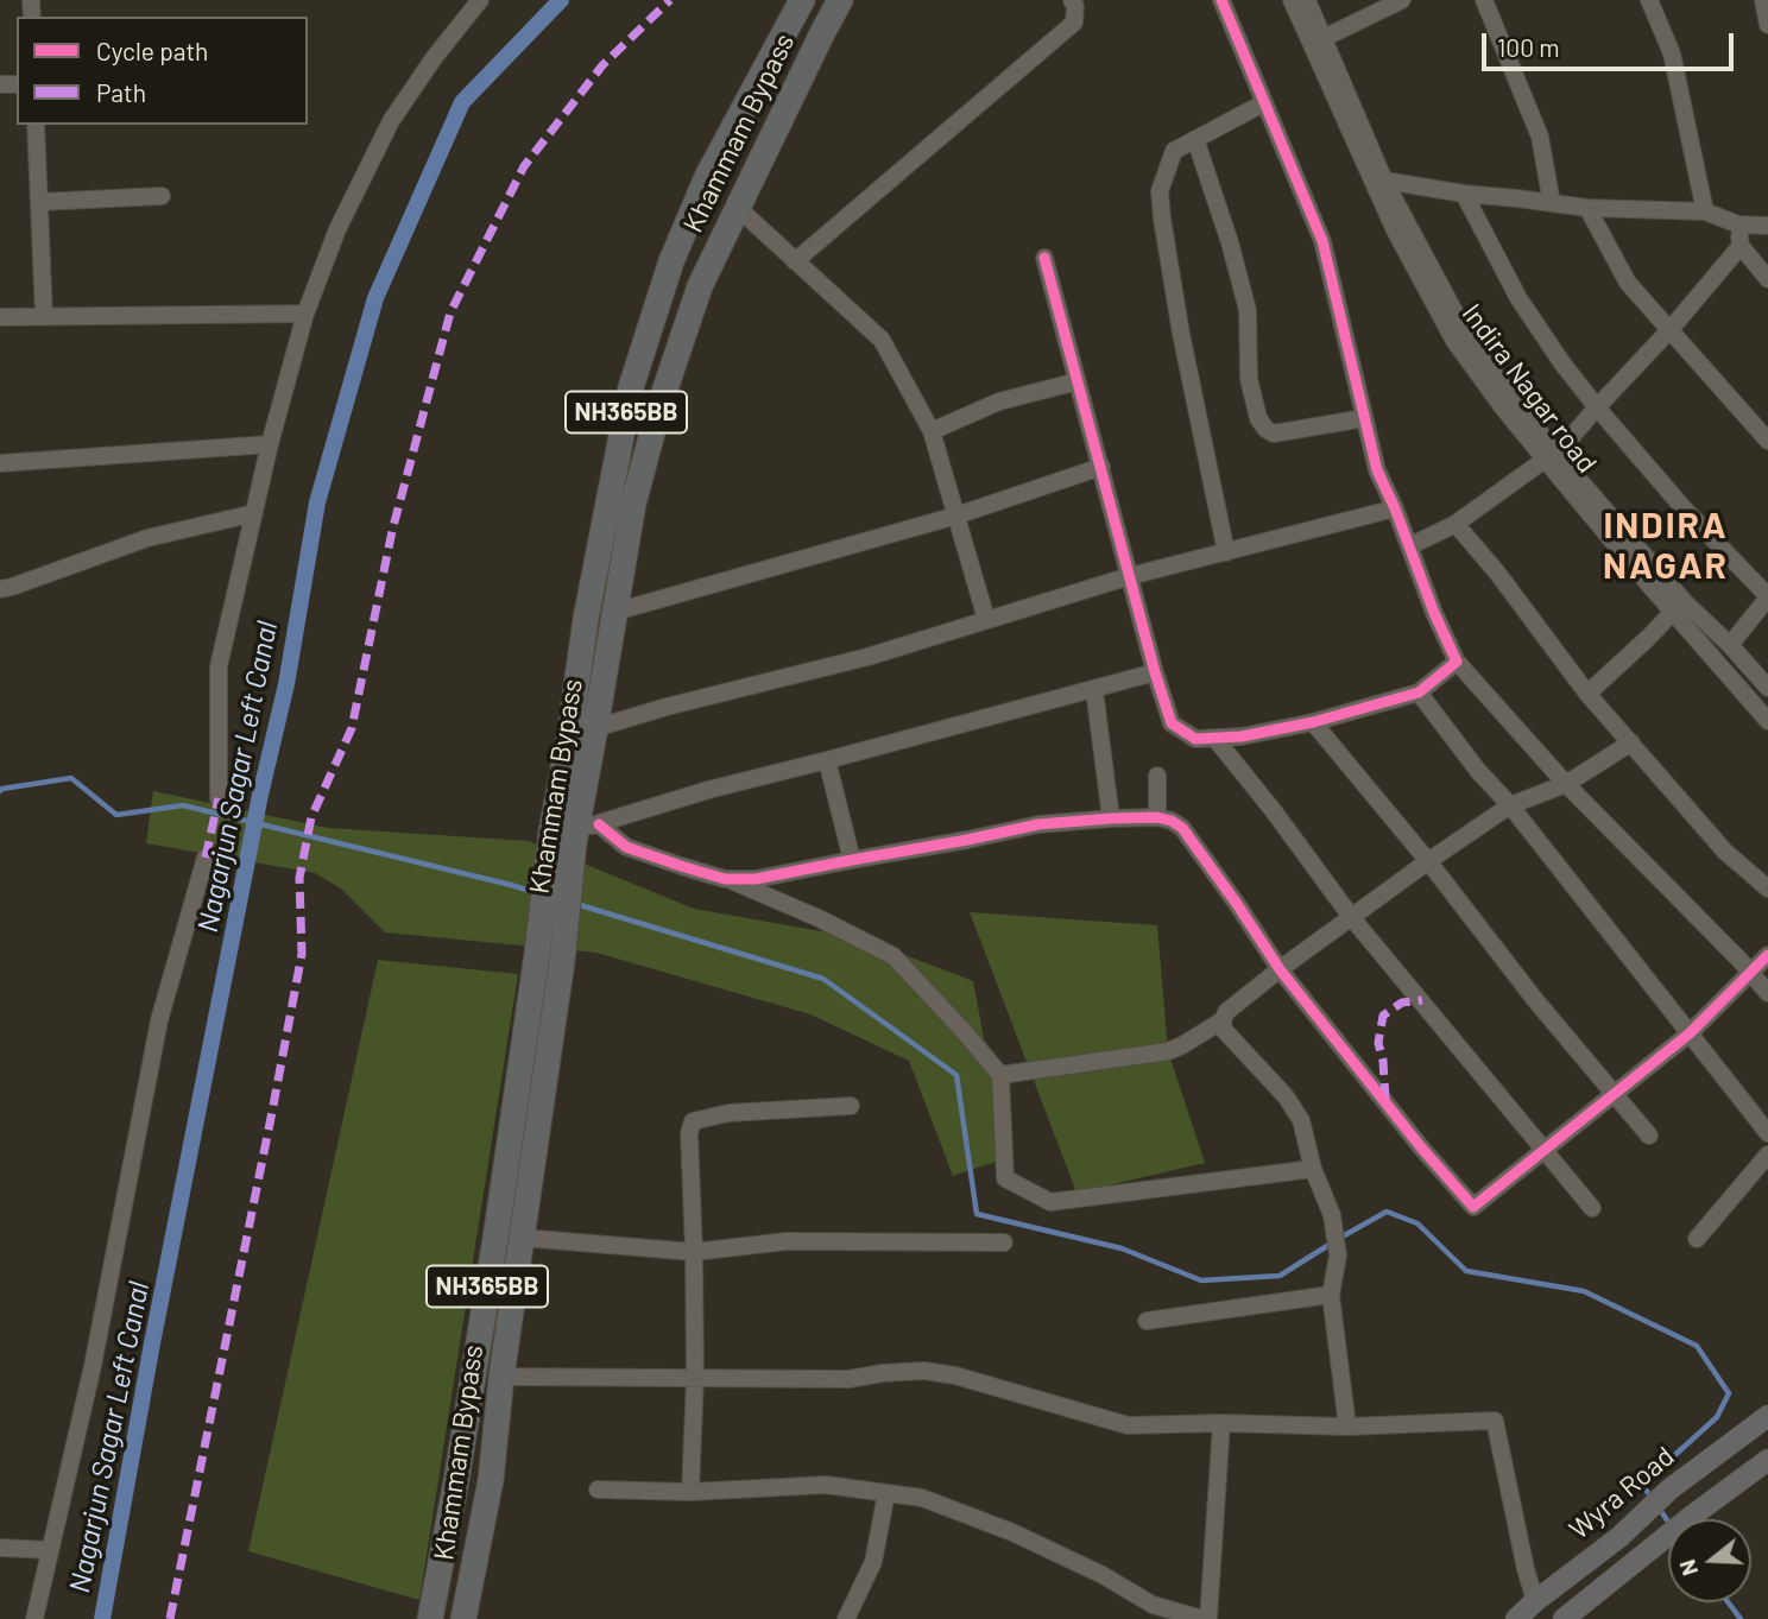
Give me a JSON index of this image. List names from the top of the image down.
{
  "streets": {
    "highway": ["Khammam Bypass", "NH365BB"],
    "main road": ["Wyra Road"],
    "street": ["Indira Nagar road"]
  },
  "districts": ["INDIRA NAGAR"],
  "water": ["Nagarjun Sagar Left Canal"],
  "legend": ["Cycle path", "Path"],
  "scale_bar": "100 m",
  "north": "left"
}
